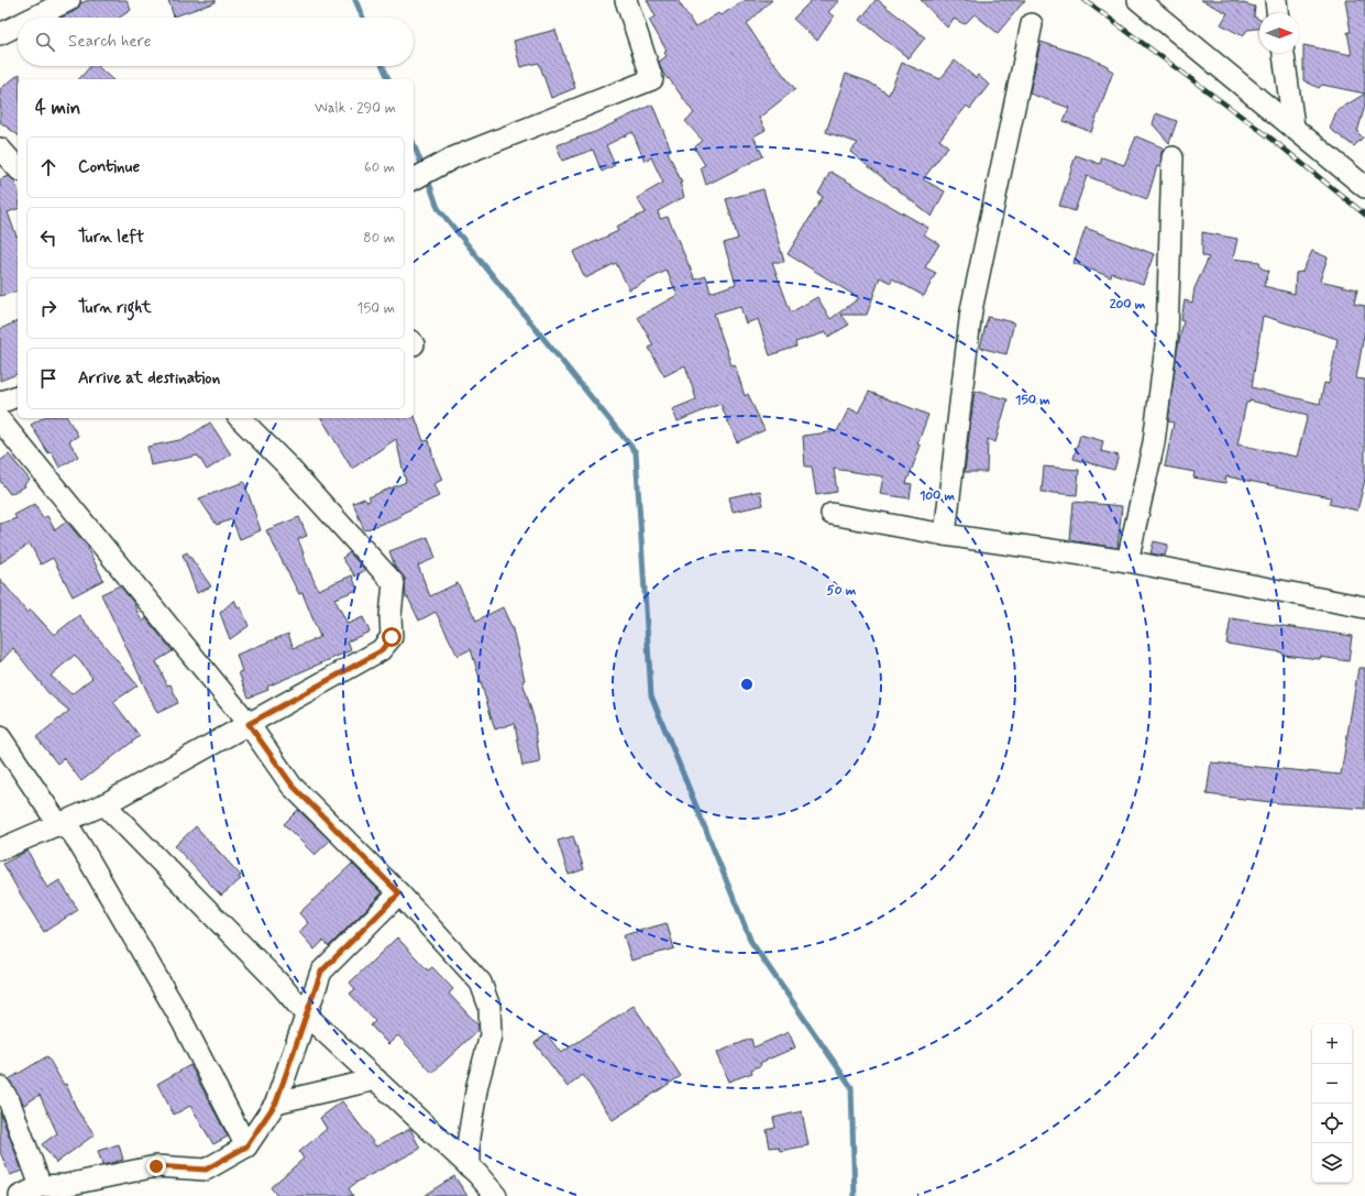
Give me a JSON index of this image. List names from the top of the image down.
{
  "north": "right",
  "page": {
    "search": "Search here",
    "heading": ["4 min", "Walk · 290 m"],
    "list": [
      ["Continue", "60 m"],
      ["Turn left", "80 m"],
      ["Turn right", "150 m"],
      "Arrive at destination"
    ],
    "map_buttons": ["+", "−"]
  },
  "rings": [
    "200 m",
    "150 m",
    "100 m",
    "50 m"
  ]
}
